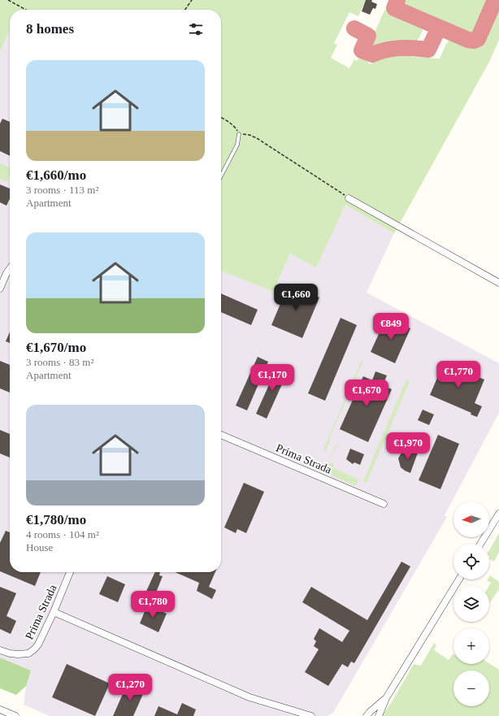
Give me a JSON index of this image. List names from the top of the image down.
{
  "streets": {
    "street": ["Prima Strada"]
  },
  "north": "left",
  "page": {
    "heading": "8 homes",
    "list": [
      {
        "name": "€1,660/mo",
        "note": "3 rooms · 113 m² · Apartment"
      },
      {
        "name": "€1,670/mo",
        "note": "3 rooms · 83 m² · Apartment"
      },
      {
        "name": "€1,780/mo",
        "note": "4 rooms · 104 m² · House"
      }
    ],
    "price": [
      "€1,660",
      "€849",
      "€1,770",
      "€1,170",
      "€1,670",
      "€1,970",
      "€1,780",
      "€1,270"
    ],
    "map_buttons": ["+", "−"]
  }
}
